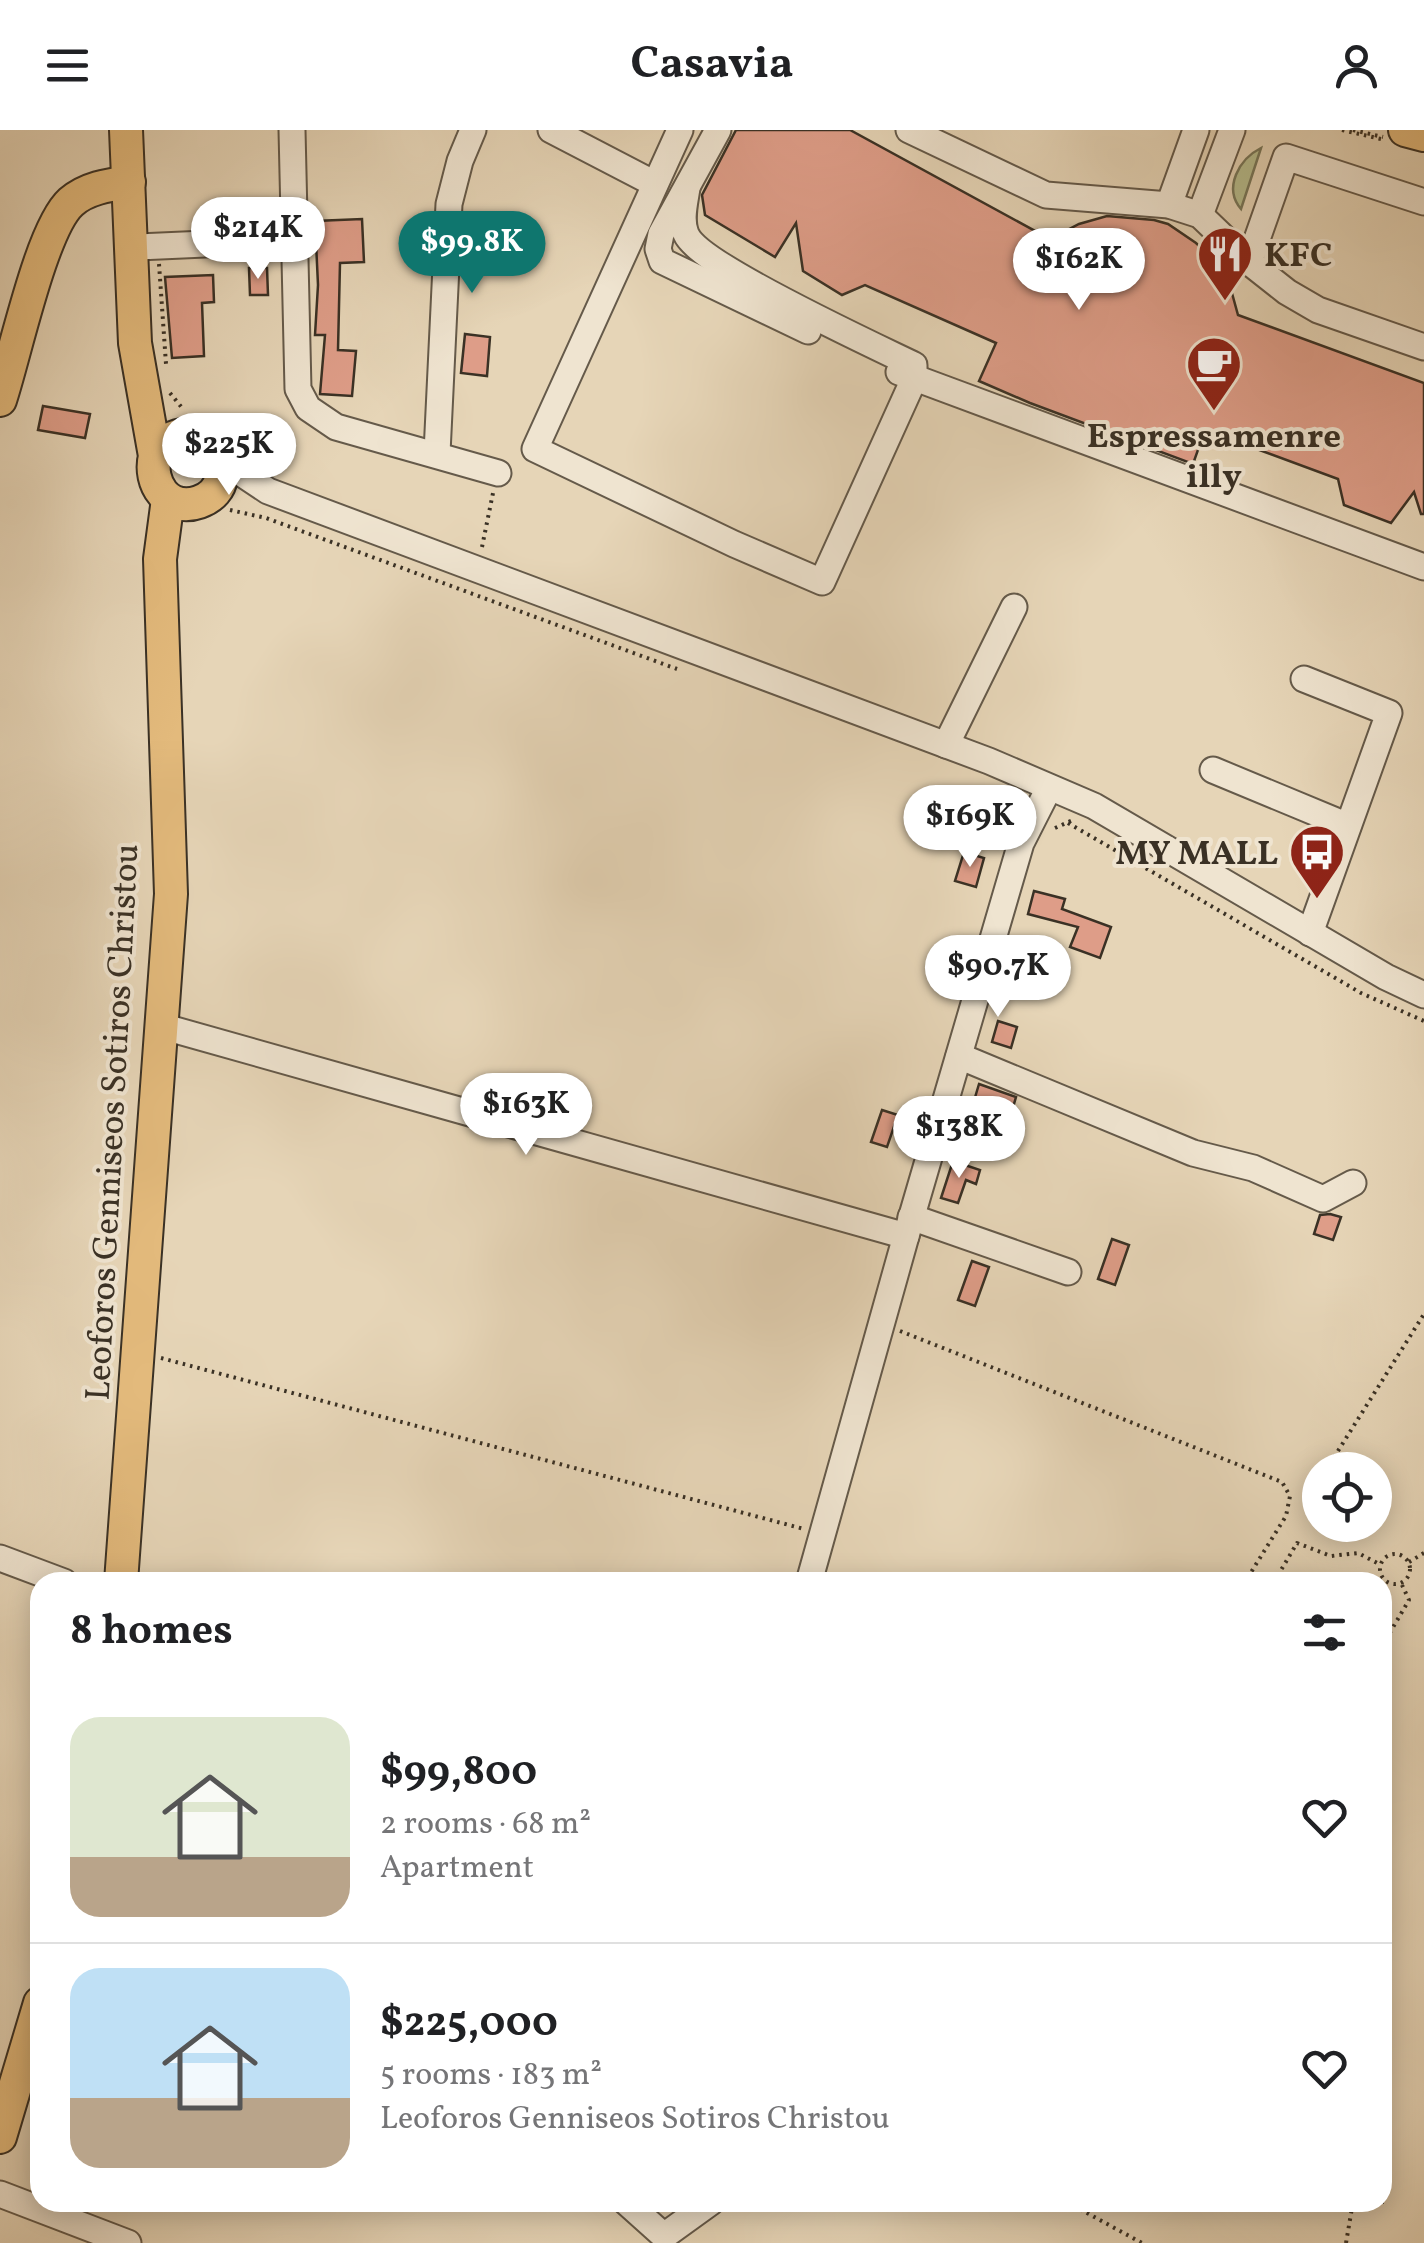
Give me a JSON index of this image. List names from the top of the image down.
{
  "streets": {
    "main road": ["Leoforos Genniseos Sotiros Christou"]
  },
  "places": {
    "restaurant": ["KFC"],
    "cafe": ["Espressamenre illy"],
    "bus stop": ["MY MALL"]
  },
  "page": {
    "header": "Casavia",
    "price": [
      "$214K",
      "$99.8K",
      "$162K",
      "$225K",
      "$169K",
      "$90.7K",
      "$163K",
      "$138K"
    ],
    "heading": "8 homes",
    "list": [
      {
        "name": "$99,800",
        "note": "2 rooms · 68 m² · Apartment"
      },
      {
        "name": "$225,000",
        "note": "5 rooms · 183 m² · Leoforos Genniseos Sotiros Christou"
      }
    ]
  }
}
